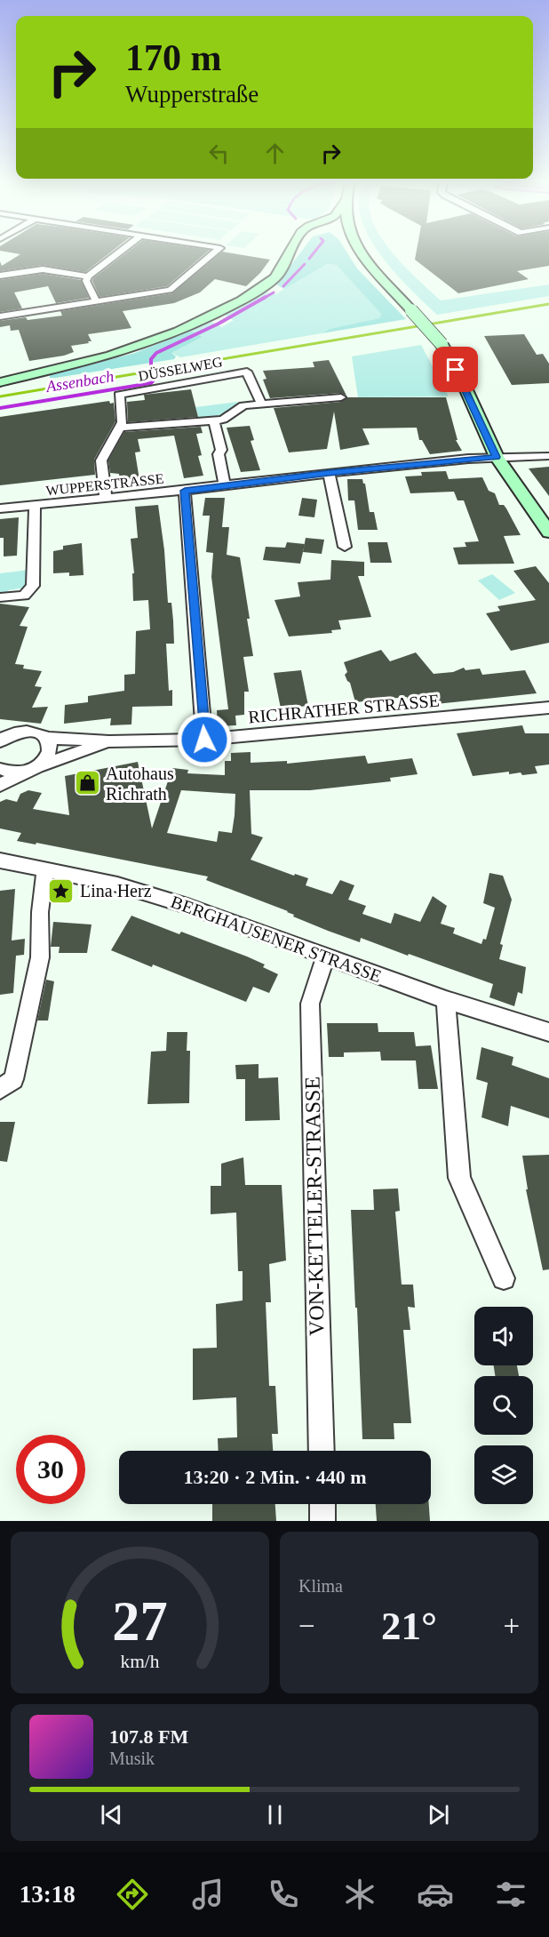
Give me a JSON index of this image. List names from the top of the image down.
{
  "streets": {
    "street": [
      "DÜSSELWEG",
      "WUPPERSTRASSE",
      "RICHRATHER STRASSE",
      "BERGHAUSENER STRASSE",
      "VON-KETTELER-STRASSE"
    ]
  },
  "crossings": [
    ["DÜSSELWEG", "WUPPERSTRASSE"],
    ["BERGHAUSENER STRASSE", "VON-KETTELER-STRASSE"]
  ],
  "water": ["Assenbach"],
  "places": {
    "shop": ["Autohaus Richrath"],
    "place": ["Lina Herz"]
  },
  "page": {
    "turn": ["170 m", "Wupperstraße"],
    "limit": "30",
    "trip": "13:20 · 2 Min. · 440 m",
    "tile": "Klima",
    "heat": ["−", "21°", "+"],
    "song": ["107.8 FM", "Musik"],
    "tabs": "13:18",
    "gauge": ["27", "km/h"]
  }
}
